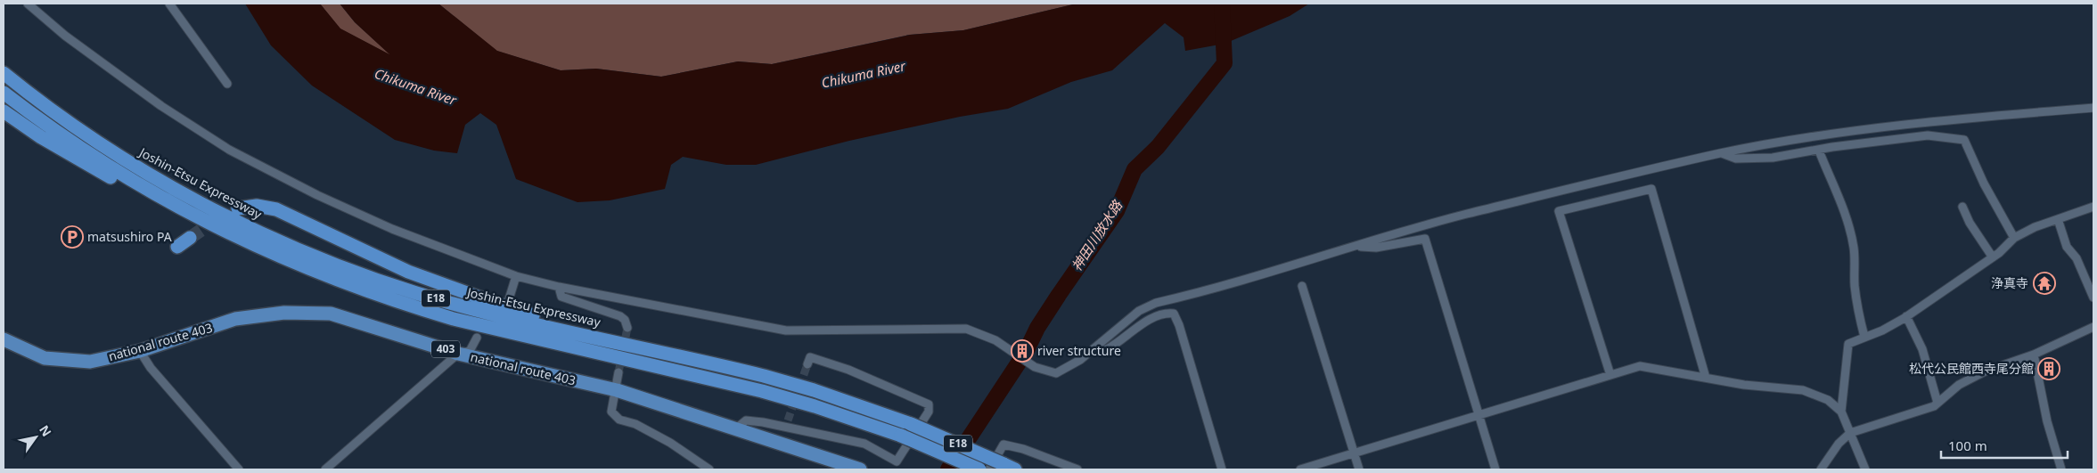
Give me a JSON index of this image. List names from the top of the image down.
{
  "streets": {
    "highway": [
      "Joshin-Etsu Expressway",
      "E18",
      "national route 403",
      "403"
    ]
  },
  "water": ["Chikuma River", "神田川放水路"],
  "places": {
    "parking": ["matsushiro PA"],
    "temple": ["浄真寺"],
    "building": ["river structure", "松代公民館西寺尾分館"]
  },
  "scale_bar": "100 m",
  "north": "top right"
}
